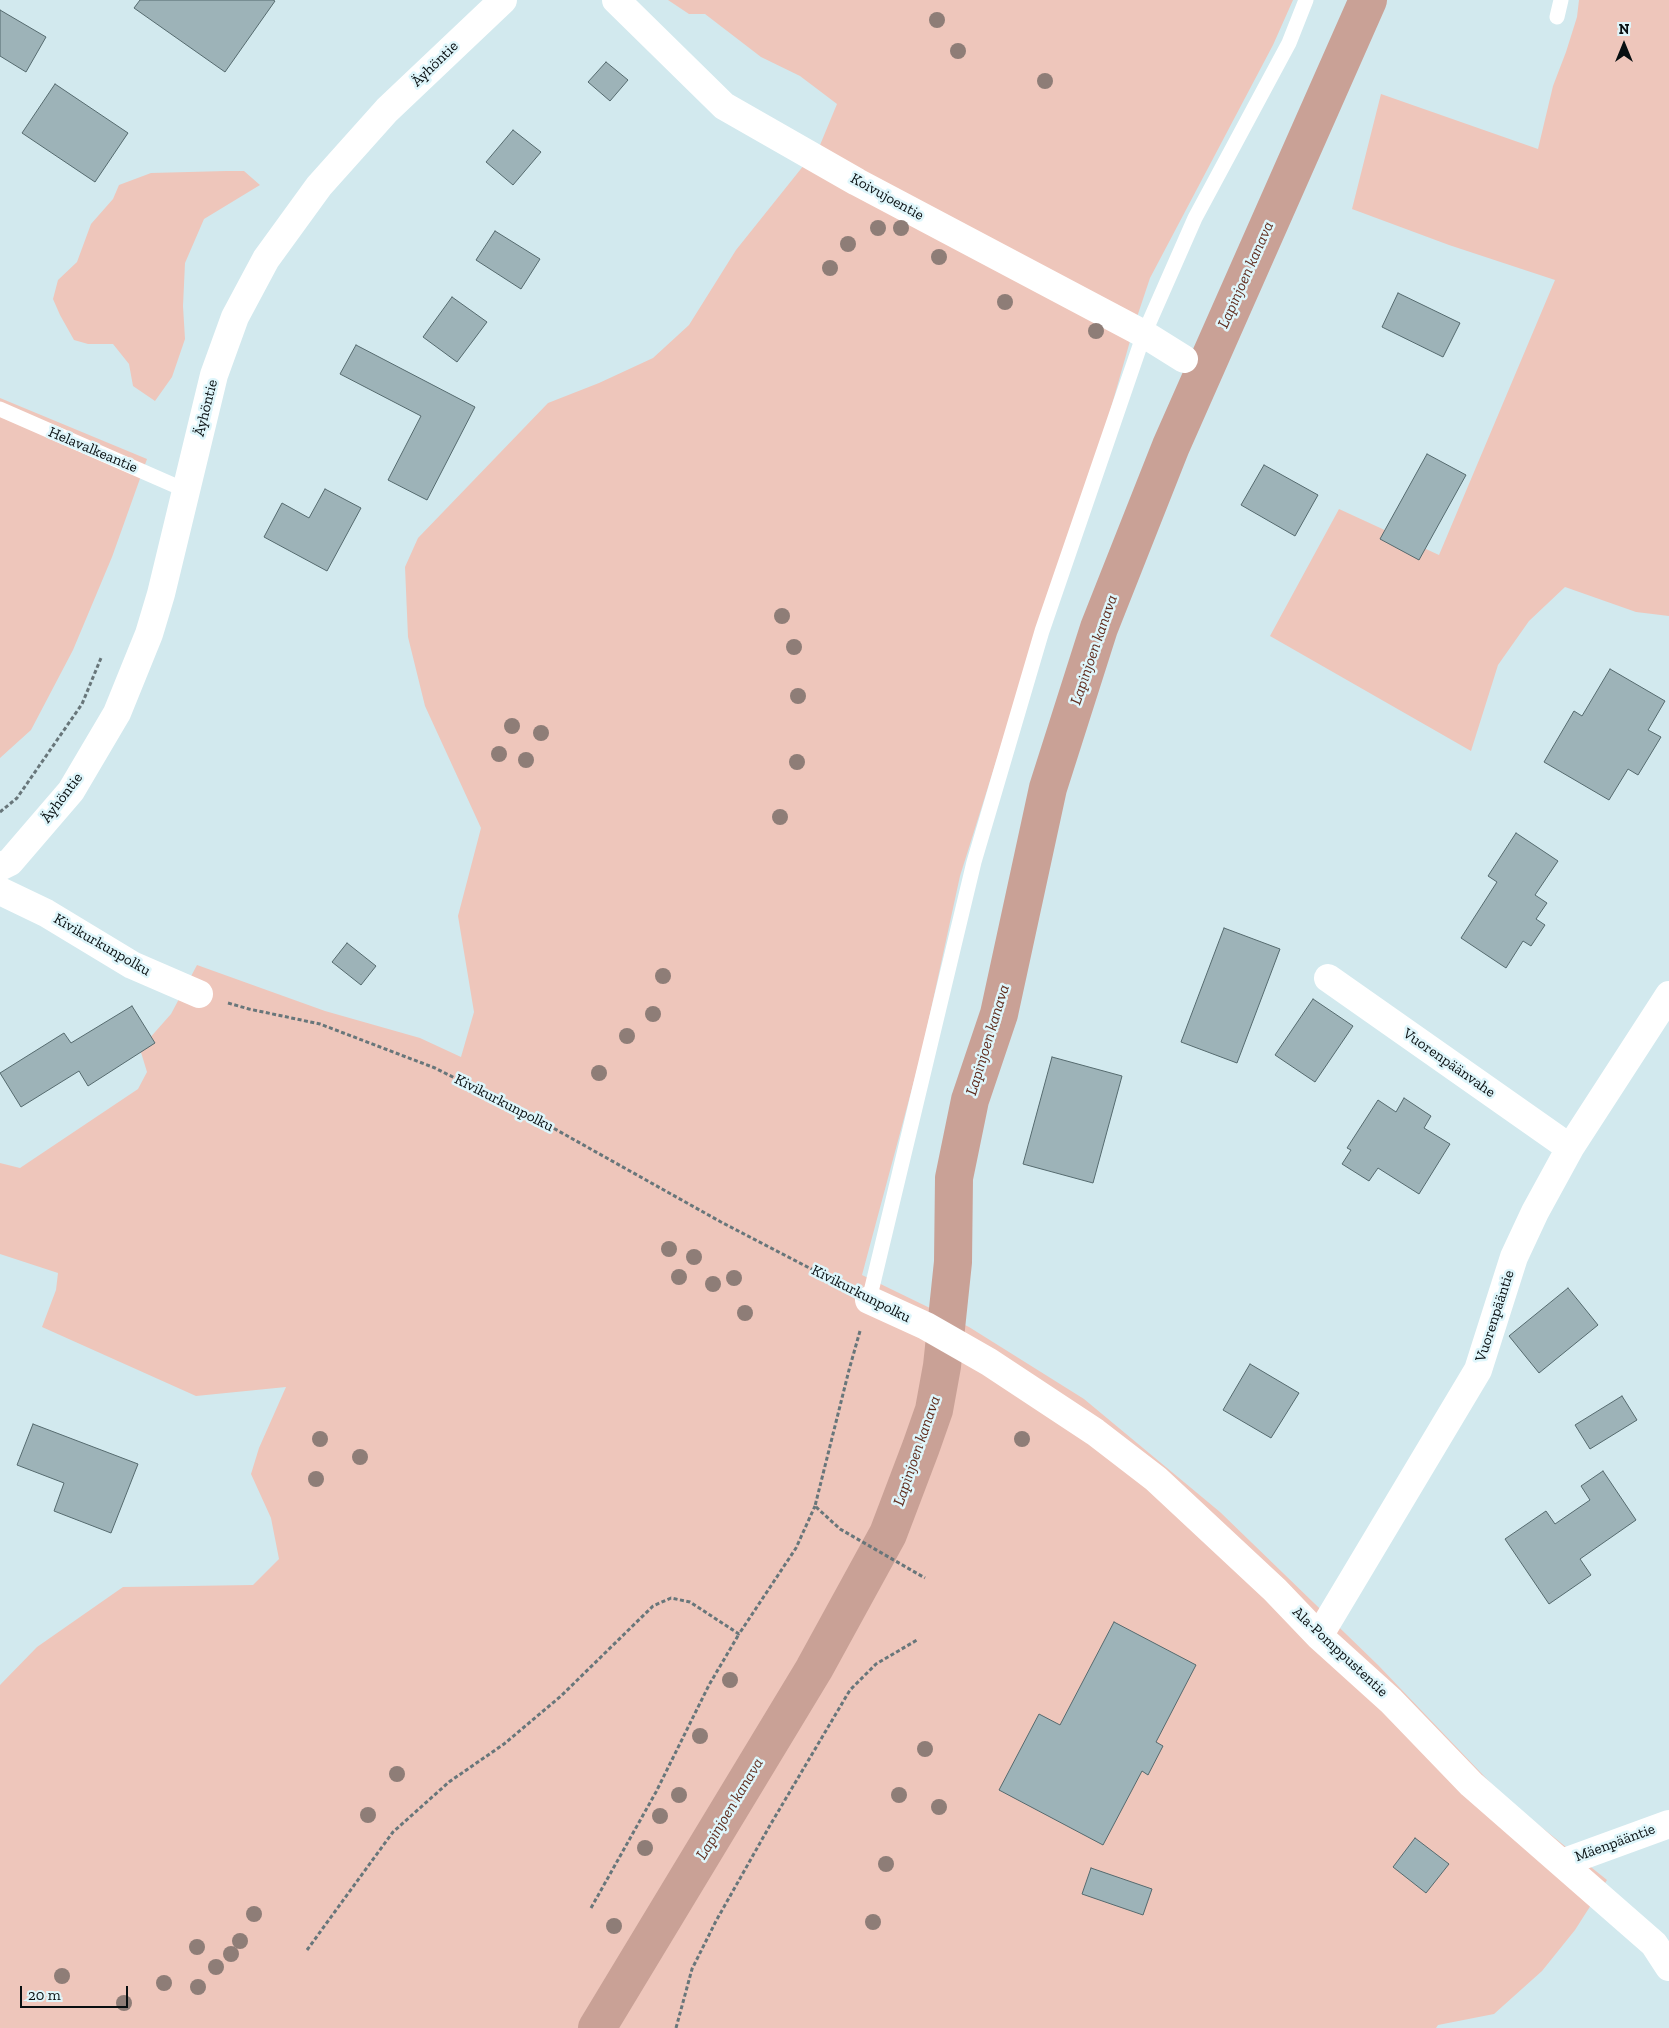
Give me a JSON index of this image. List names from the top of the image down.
{
  "streets": {
    "street": [
      "Äyhöntie",
      "Koivujoentie",
      "Kivikurkunpolku",
      "Vuorenpäänvahe",
      "Vuorenpääntie",
      "Ala-Pomppustentie",
      "Mäenpääntie"
    ],
    "lane": ["Helavalkeantie"]
  },
  "crossings": [
    ["Äyhöntie", "Helavalkeantie"],
    ["Kivikurkunpolku", "Ala-Pomppustentie"],
    ["Vuorenpäänvahe", "Vuorenpääntie"],
    ["Vuorenpääntie", "Ala-Pomppustentie"],
    ["Ala-Pomppustentie", "Mäenpääntie"]
  ],
  "water": ["Lapinjoen kanava"],
  "scale_bar": "20 m",
  "north": "top"
}
